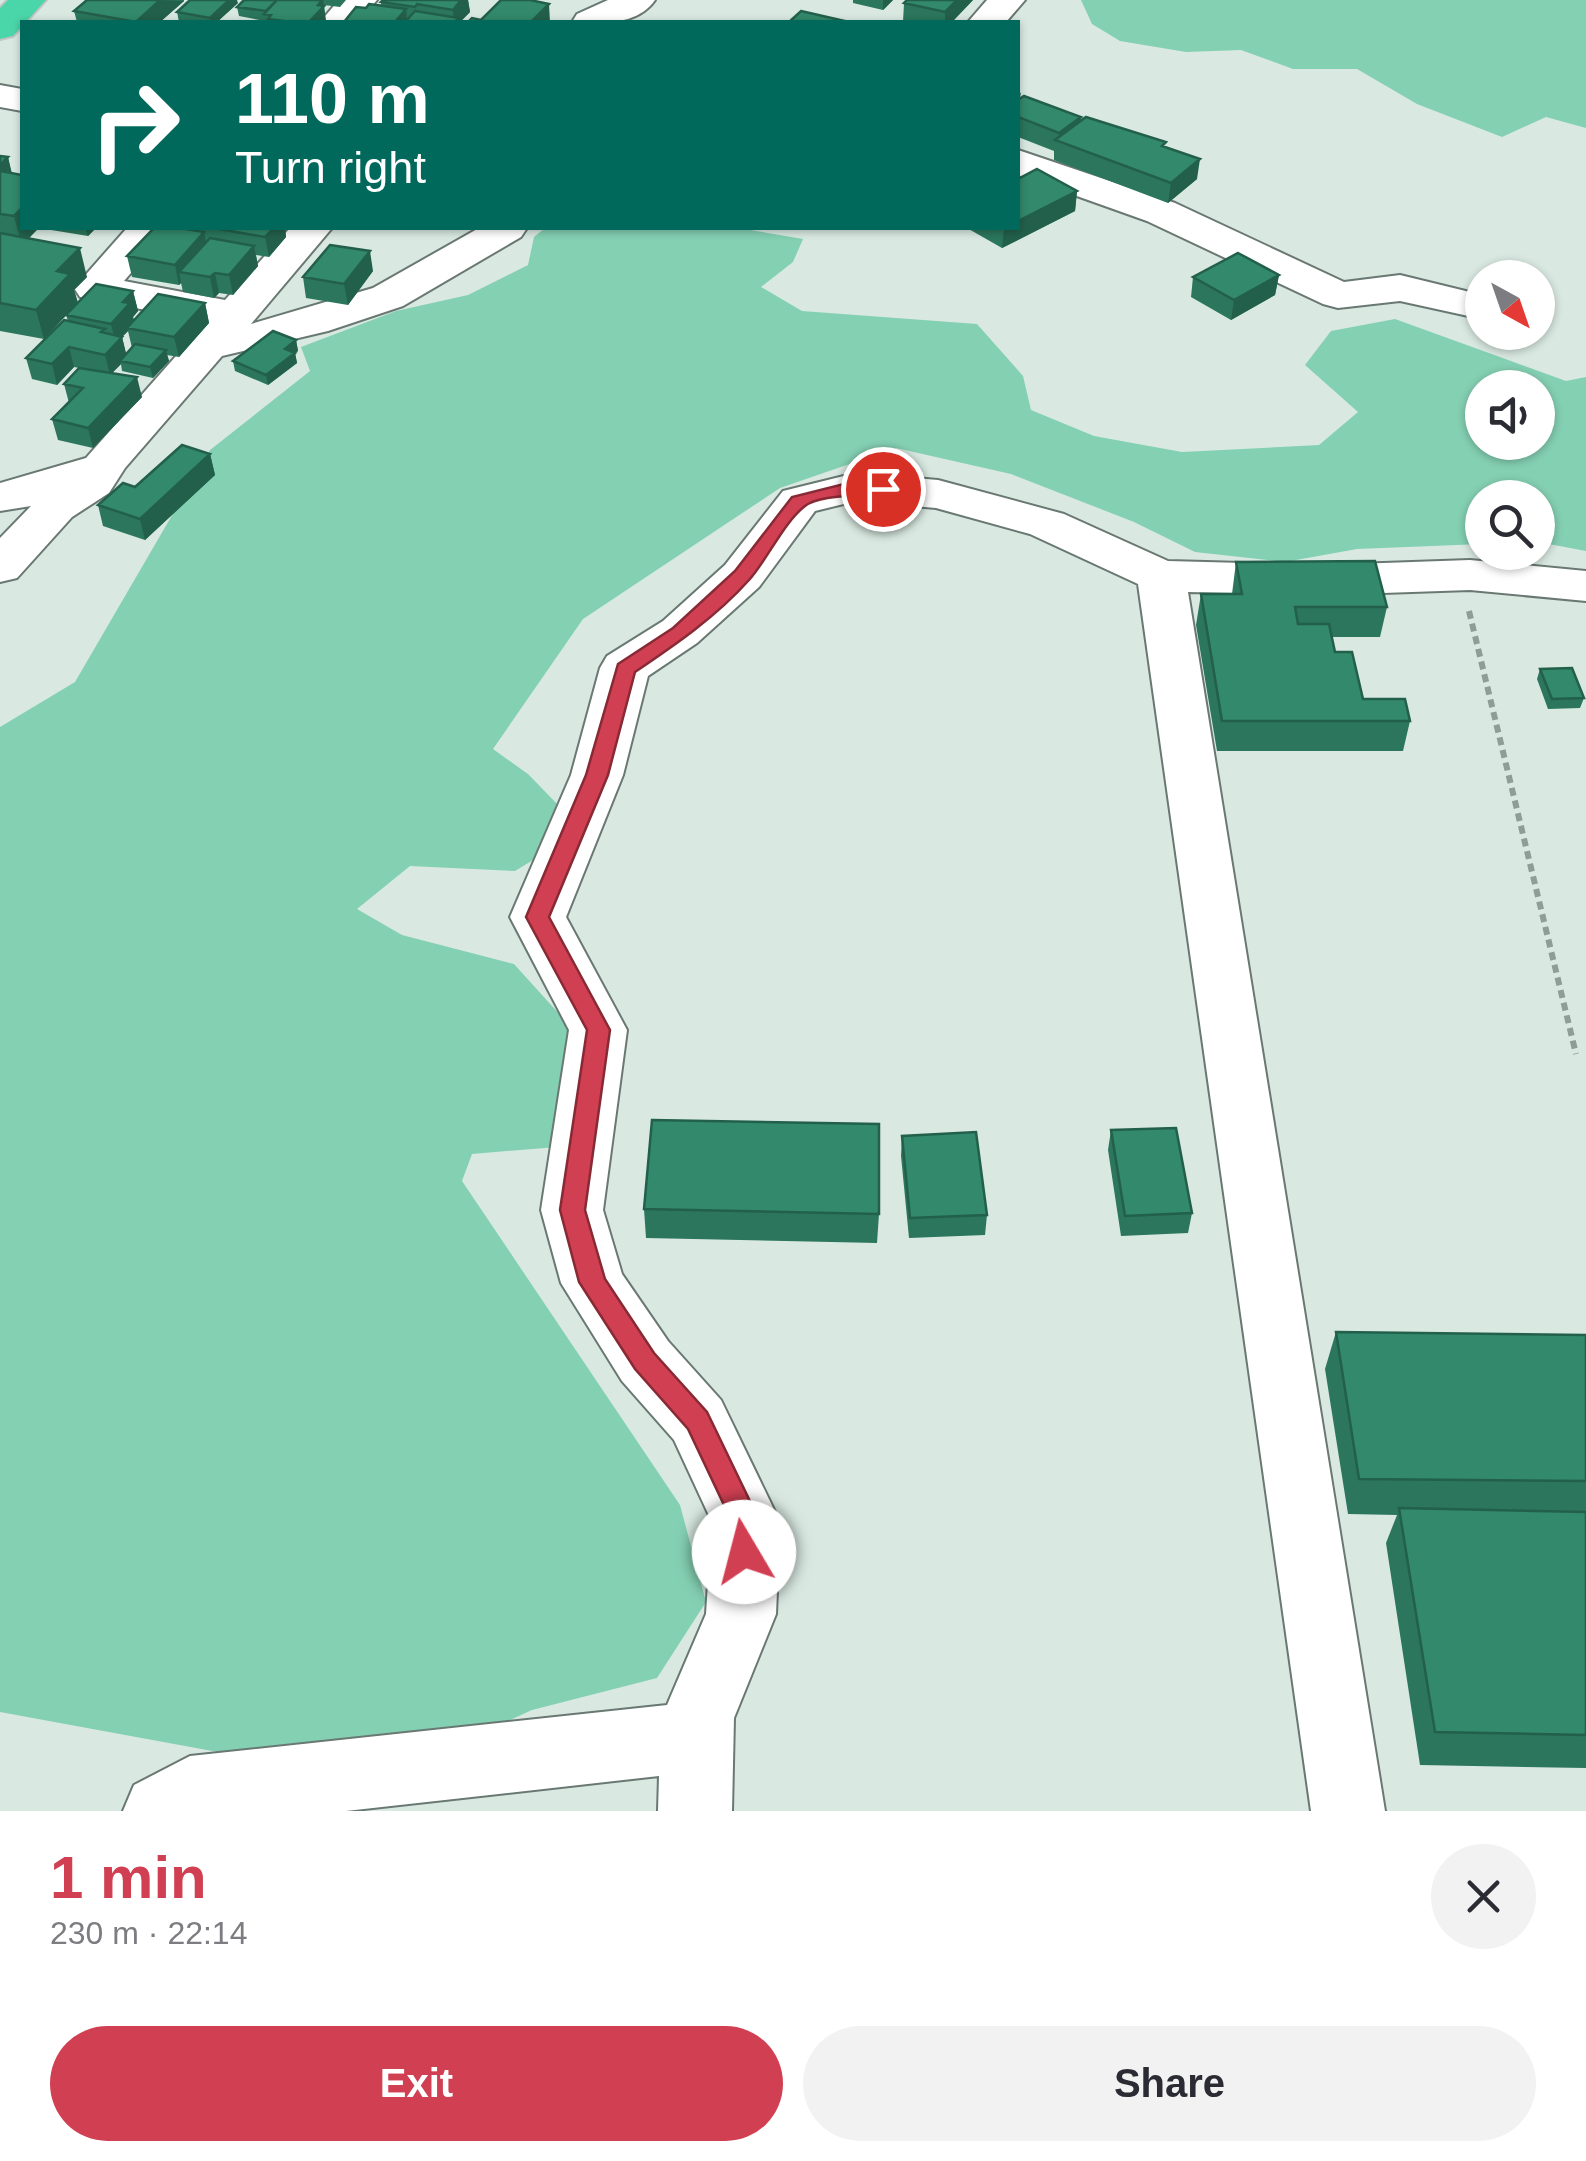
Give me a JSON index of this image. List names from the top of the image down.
{
  "north": "bottom right",
  "page": {
    "turn": ["110 m", "Turn right"],
    "heading": ["1 min", "230 m · 22:14"],
    "buttons": ["Exit", "Share"]
  }
}
